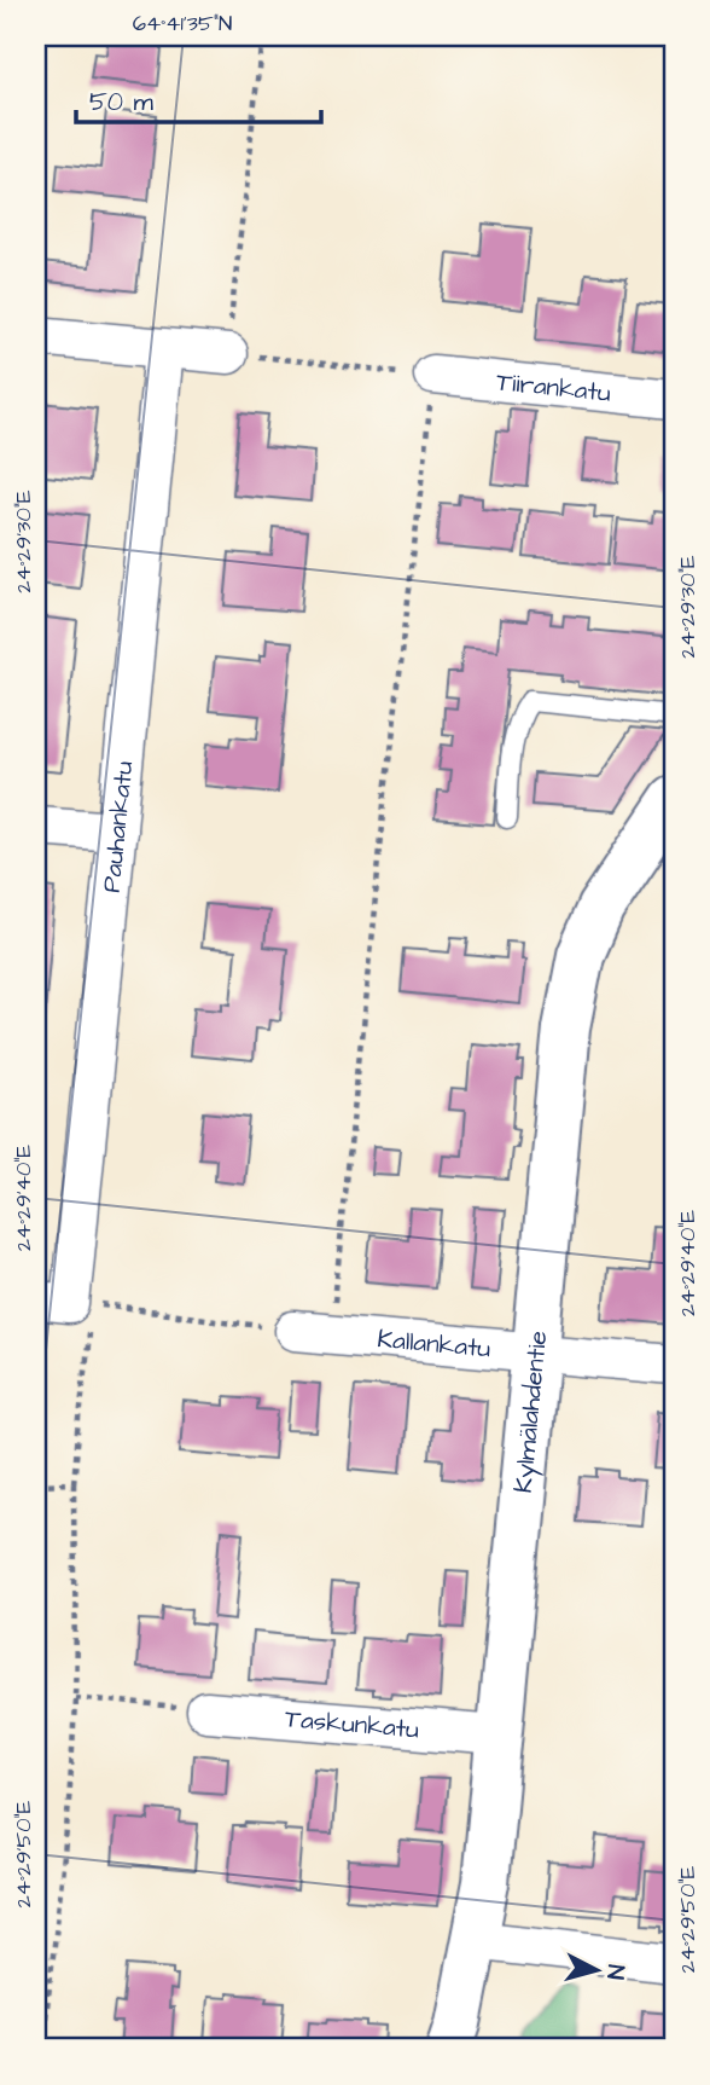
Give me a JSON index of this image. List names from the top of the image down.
{
  "streets": {
    "street": [
      "Tiirankatu",
      "Pauhankatu",
      "Kallankatu",
      "Kylmälahdentie",
      "Taskunkatu"
    ]
  },
  "crossings": [
    ["Kallankatu", "Kylmälahdentie"],
    ["Kylmälahdentie", "Taskunkatu"]
  ],
  "scale_bar": "50 m",
  "north": "right",
  "coordinates": [
    "64°41'35\"N",
    "24°29'30\"E",
    "24°29'40\"E",
    "24°29'50\"E"
  ]
}
